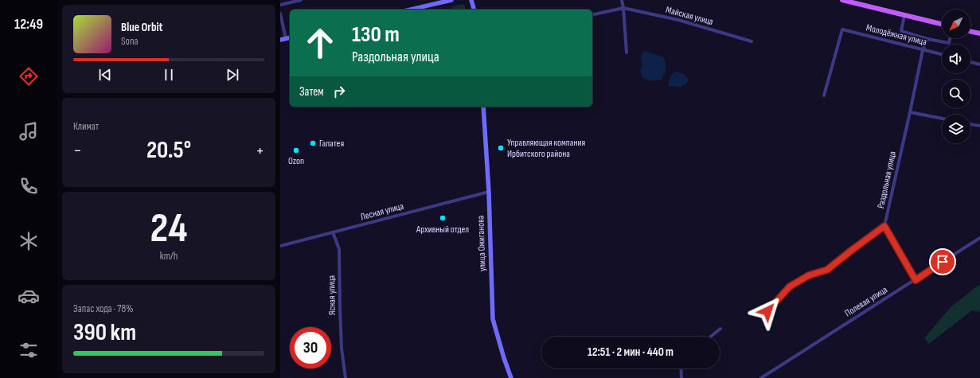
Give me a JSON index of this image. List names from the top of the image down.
{
  "streets": {
    "street": [
      "Майская улица",
      "Молодёжная улица",
      "Раздольная улица",
      "Лесная улица",
      "улица Ожиганова",
      "Ясная улица",
      "Полевая улица"
    ]
  },
  "crossings": [
    ["Молодёжная улица", "Раздольная улица"],
    ["Лесная улица", "улица Ожиганова"],
    ["Лесная улица", "Ясная улица"]
  ],
  "places": [
    "Галатея",
    "Управляющая компания Ирбитского района",
    "Ozon",
    "Архивный отдел"
  ],
  "north": "bottom left",
  "page": {
    "tabs": "12:49",
    "turn": ["130 m", "Раздольная улица"],
    "song": ["Blue Orbit", "Sona"],
    "then": "Затем",
    "tile": [
      "Климат",
      ["24", "km/h"],
      ["Запас хода · 78%", "390 km"]
    ],
    "heat": ["−", "20.5°", "+"],
    "limit": "30",
    "trip": "12:51 · 2 мин · 440 m"
  }
}
